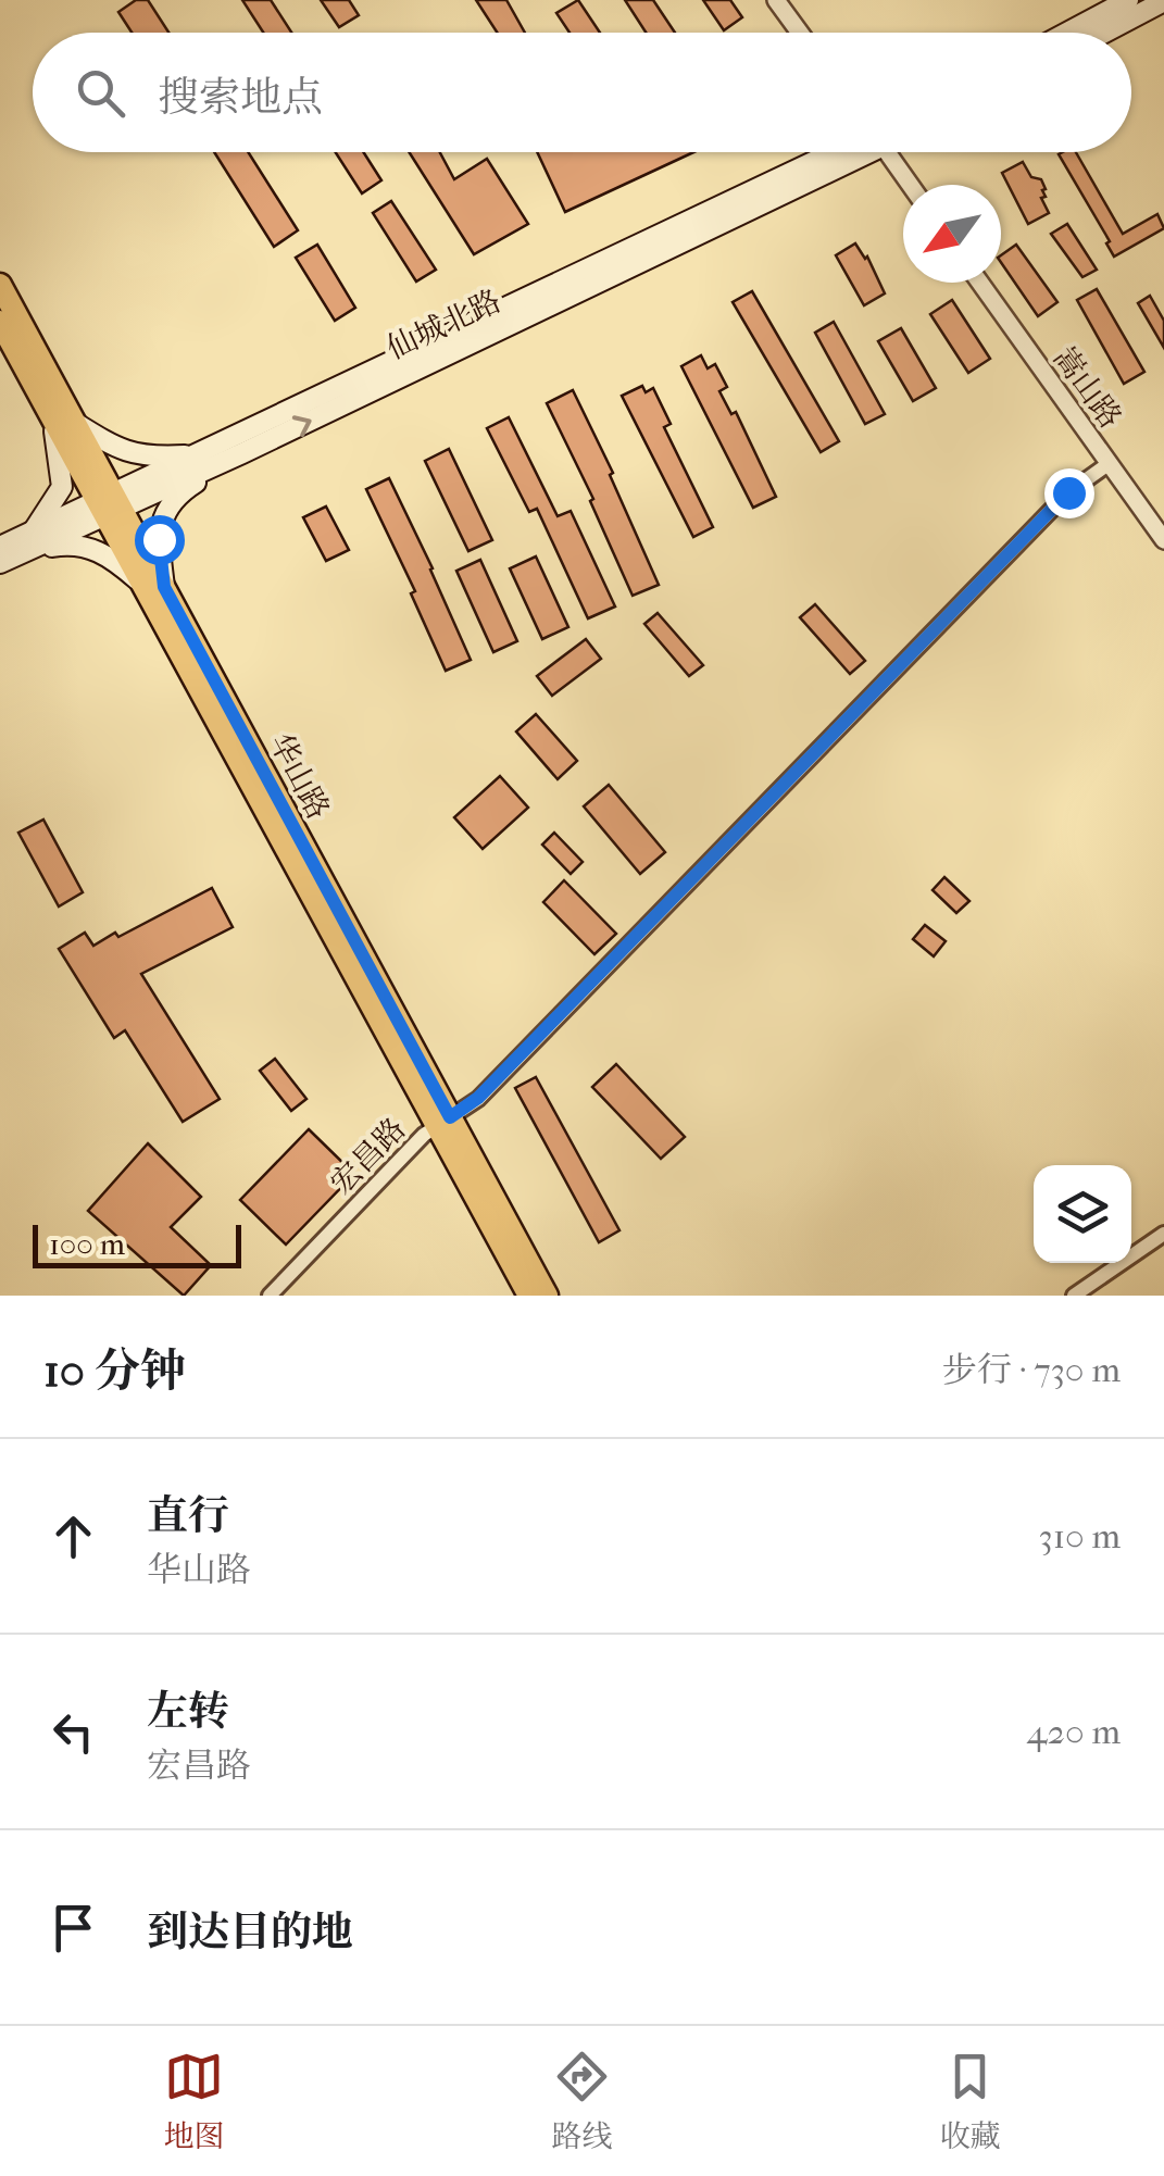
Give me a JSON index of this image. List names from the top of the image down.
{
  "streets": {
    "main road": ["仙城北路"],
    "street": ["嵩山路", "宏昌路"]
  },
  "crossings": [
    ["嵩山路", "宏昌路"]
  ],
  "scale_bar": "100 m",
  "north": "bottom left",
  "page": {
    "search": "搜索地点",
    "scale": "100 m",
    "heading": ["10 分钟", "步行 · 730 m"],
    "list": [
      ["直行", "华山路", "310 m"],
      ["左转", "宏昌路", "420 m"],
      "到达目的地"
    ],
    "nav": ["地图", "路线", "收藏"]
  }
}
